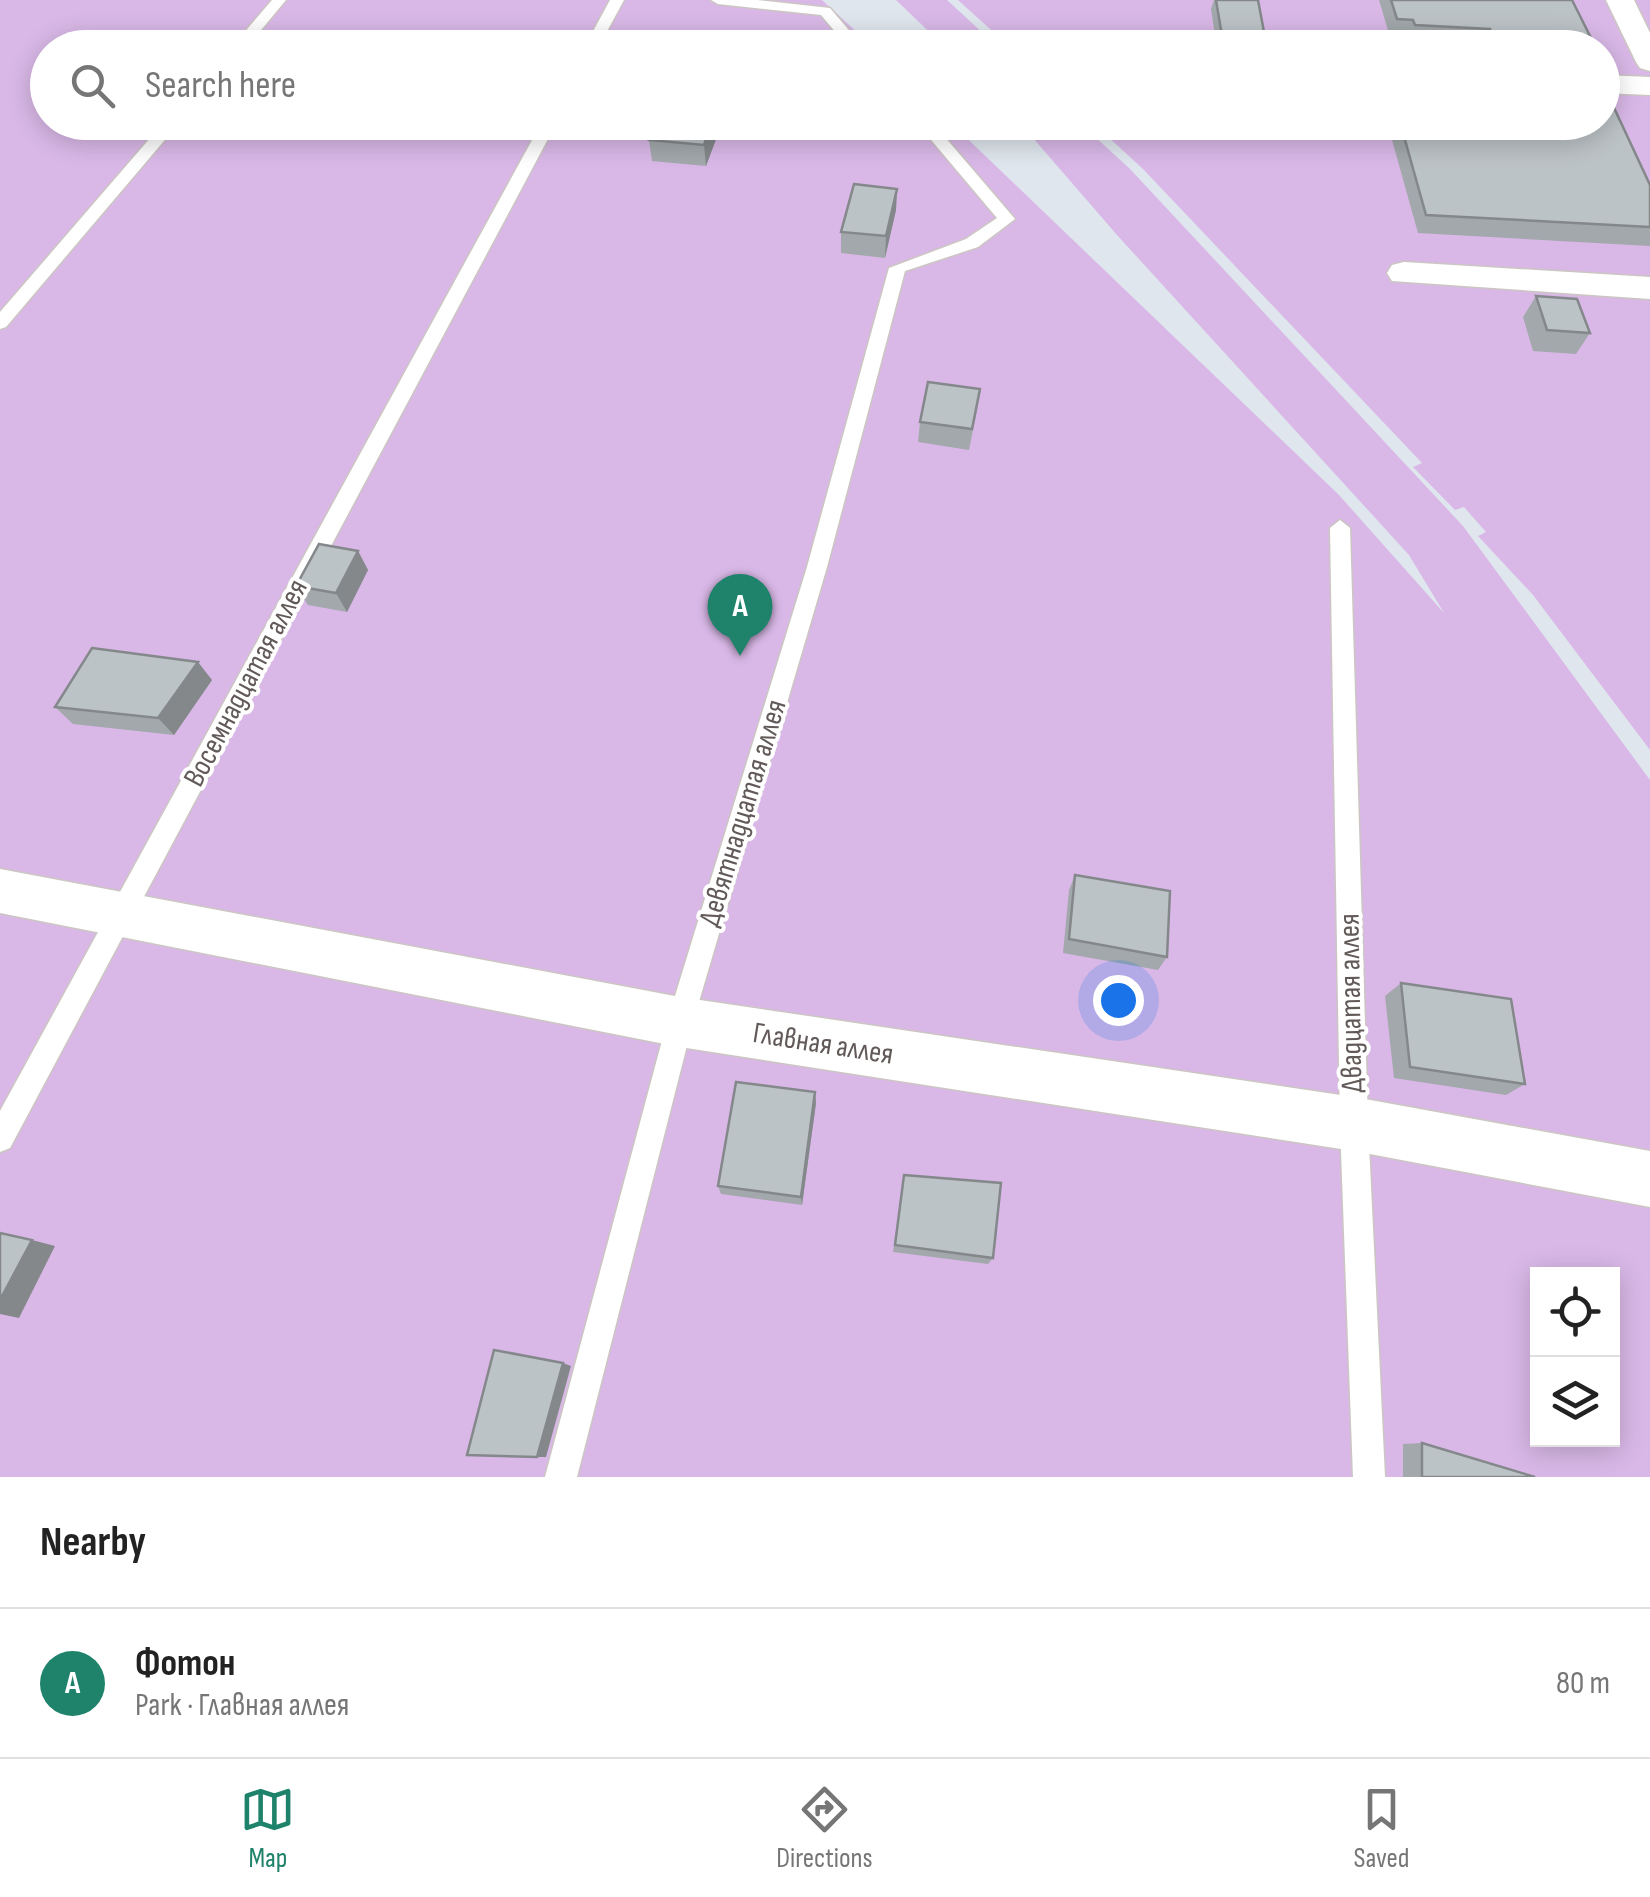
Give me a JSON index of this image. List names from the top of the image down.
{
  "streets": {
    "street": ["Главная аллея"],
    "lane": ["Восемнадцатая аллея", "Девятнадцатая аллея", "Двадцатая аллея"]
  },
  "crossings": [
    ["Восемнадцатая аллея", "Главная аллея"],
    ["Девятнадцатая аллея", "Главная аллея"],
    ["Двадцатая аллея", "Главная аллея"]
  ],
  "page": {
    "search": "Search here",
    "pins": "A",
    "heading": "Nearby",
    "list": [
      {
        "mark": "A",
        "name": "Фотон",
        "note": "Park · Главная аллея",
        "value": "80 m"
      }
    ],
    "nav": ["Map", "Directions", "Saved"]
  }
}
